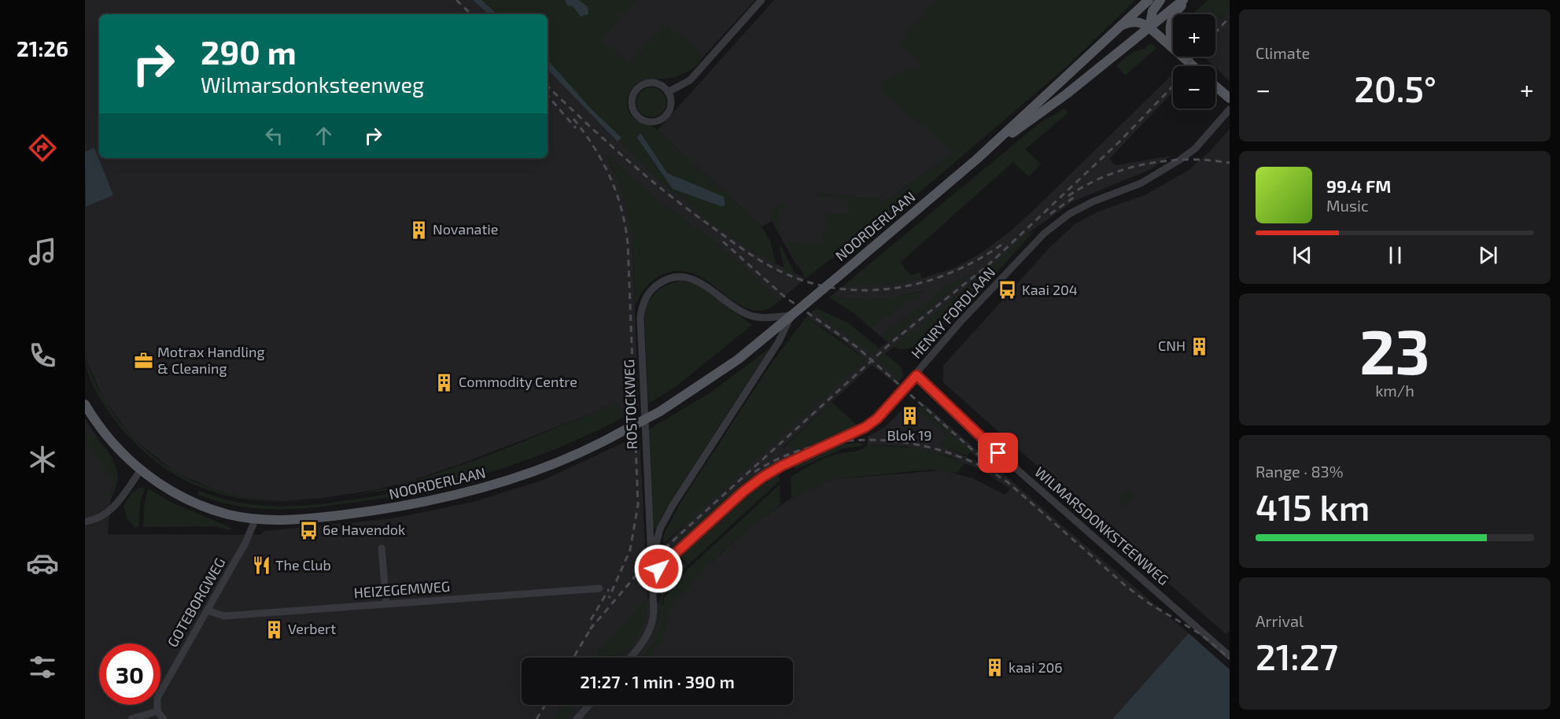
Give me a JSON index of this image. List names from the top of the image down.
{
  "streets": {
    "main road": ["NOORDERLAAN"],
    "street": [
      "HENRY FORDLAAN",
      "ROSTOCKWEG",
      "WILMARSDONKSTEENWEG",
      "HEIZEGEMWEG",
      "GOTEBORGWEG"
    ]
  },
  "crossings": [
    ["NOORDERLAAN", "ROSTOCKWEG"],
    ["NOORDERLAAN", "GOTEBORGWEG"],
    ["HENRY FORDLAAN", "ROSTOCKWEG"],
    ["HENRY FORDLAAN", "WILMARSDONKSTEENWEG"],
    ["HEIZEGEMWEG", "GOTEBORGWEG"]
  ],
  "places": {
    "building": [
      "Novanatie",
      "CNH",
      "Commodity Centre",
      "Blok 19",
      "Verbert",
      "kaai 206"
    ],
    "bus stop": ["Kaai 204", "6e Havendok"],
    "office": ["Motrax Handling & Cleaning"],
    "restaurant": ["The Club"]
  },
  "page": {
    "tabs": "21:26",
    "tile": [
      "Climate",
      ["23", "km/h"],
      ["Range · 83%", "415 km"],
      ["Arrival", "21:27"]
    ],
    "map_buttons": ["+", "−"],
    "turn": ["290 m", "Wilmarsdonksteenweg"],
    "heat": ["−", "20.5°", "+"],
    "song": ["99.4 FM", "Music"],
    "limit": "30",
    "trip": "21:27 · 1 min · 390 m"
  }
}
